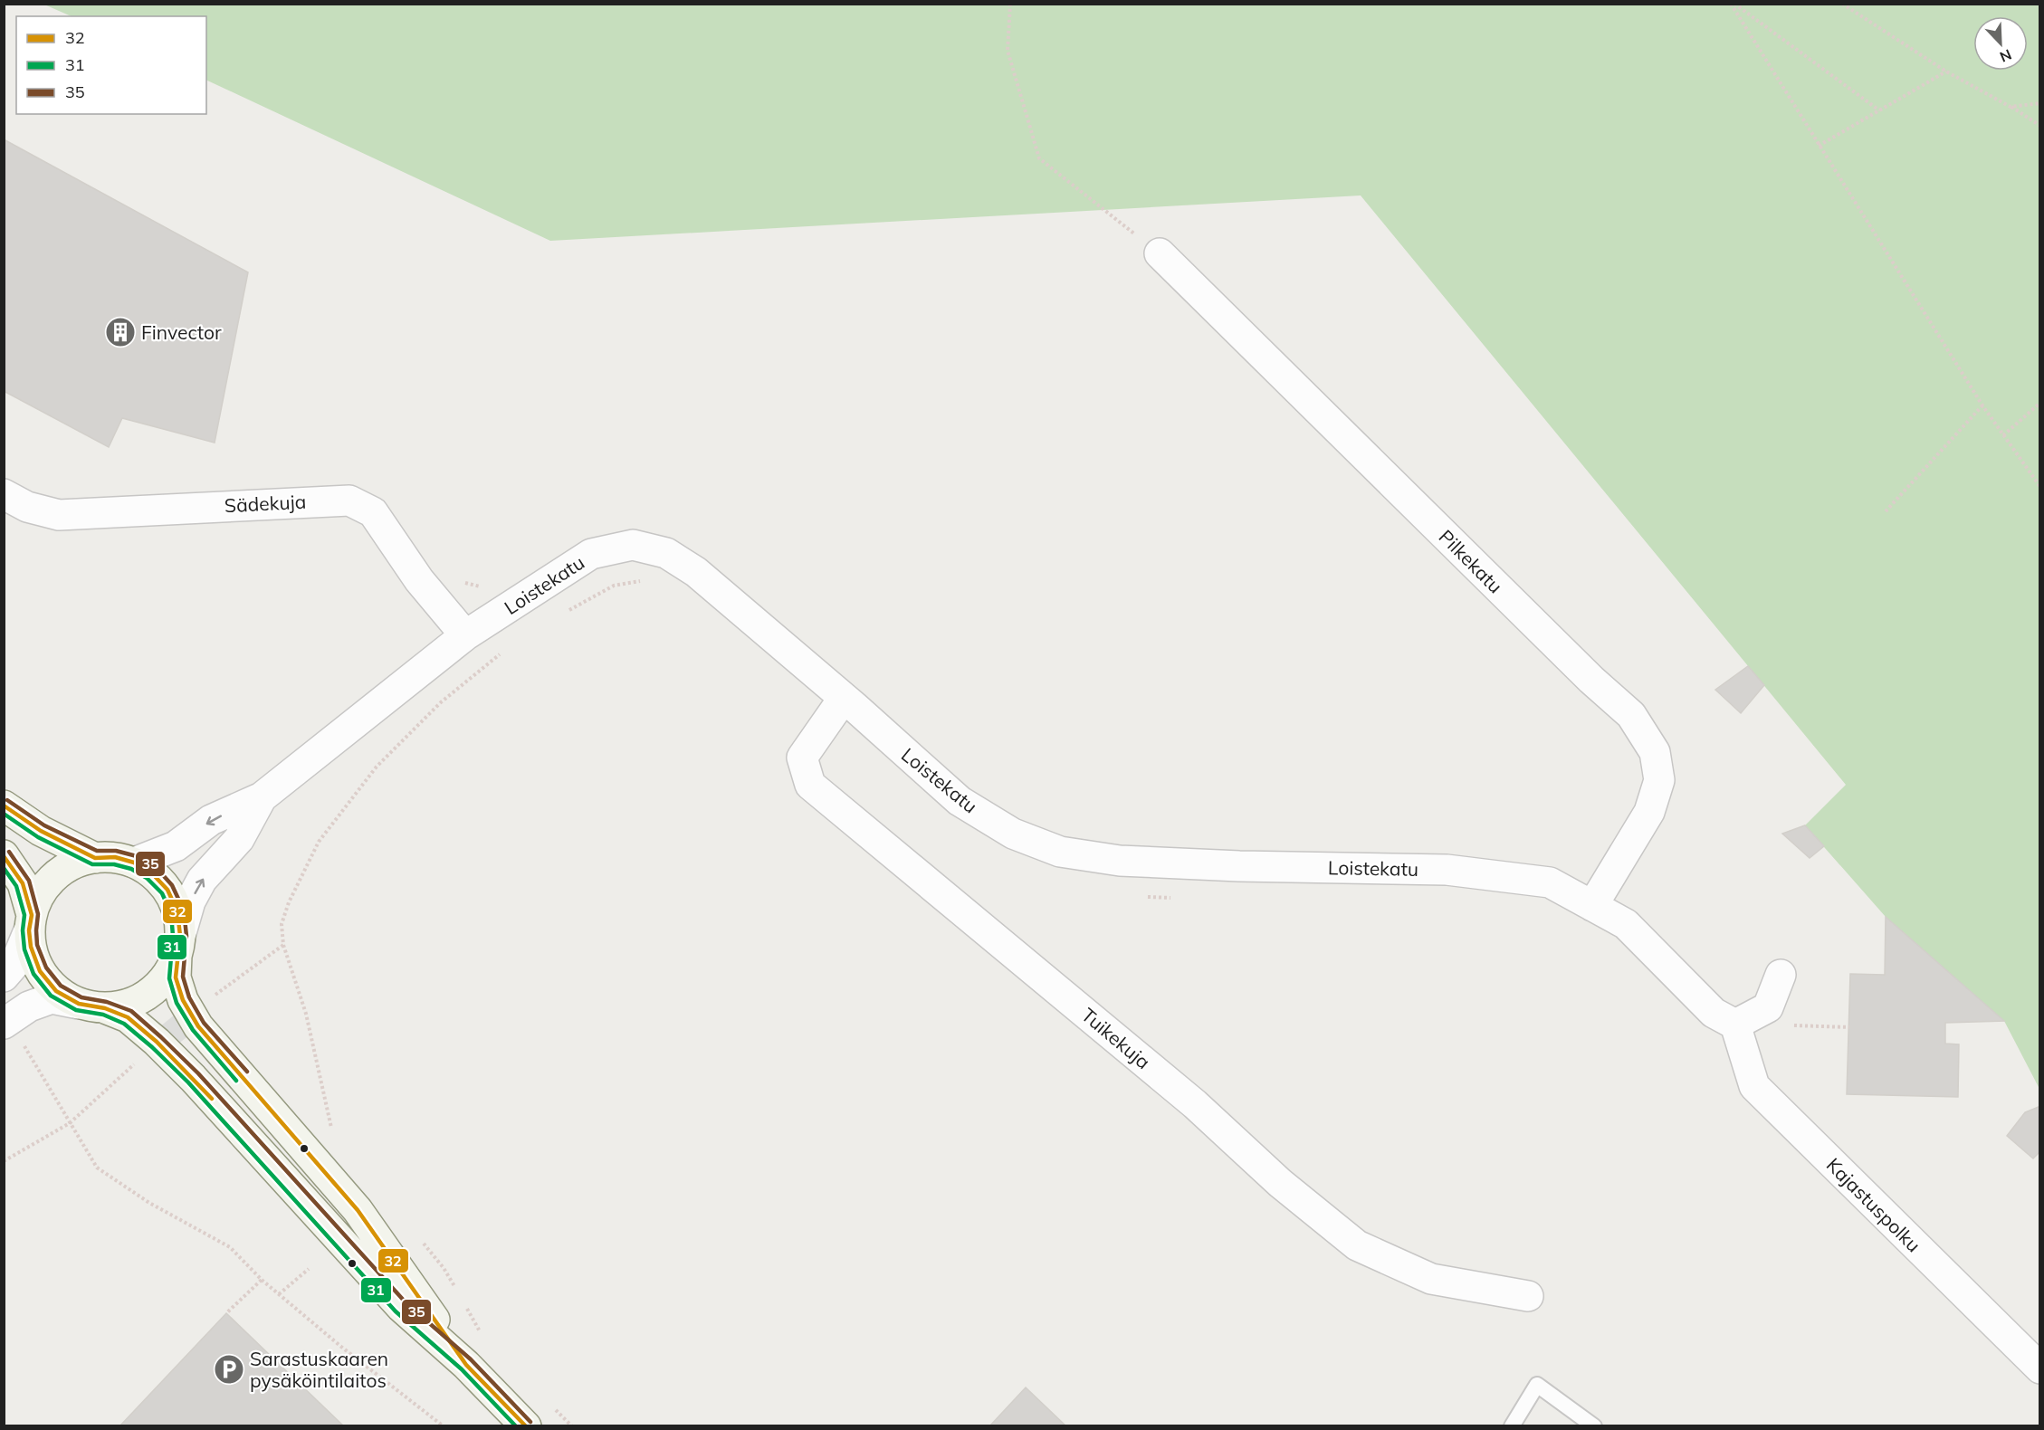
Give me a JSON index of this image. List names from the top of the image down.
{
  "streets": {
    "street": [
      "Sädekuja",
      "Pilkekatu",
      "Loistekatu",
      "Tuikekuja",
      "Kajastuspolku"
    ]
  },
  "crossings": [
    ["Sädekuja", "Loistekatu"],
    ["Pilkekatu", "Loistekatu"],
    ["Loistekatu", "Tuikekuja"],
    ["Loistekatu", "Kajastuspolku"]
  ],
  "places": {
    "building": ["Finvector"],
    "parking": ["Sarastuskaaren pysäköintilaitos"]
  },
  "lines": ["transit line 35", "transit line 32", "transit line 31"],
  "legend": ["32", "31", "35"],
  "north": "bottom right"
}
